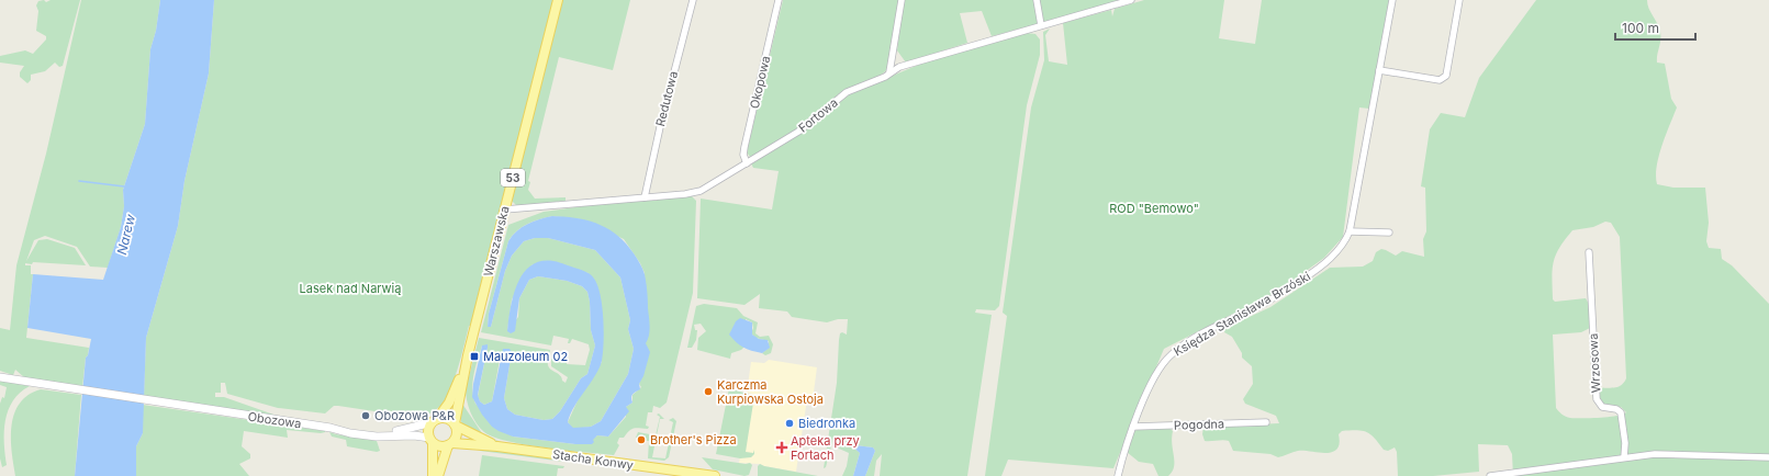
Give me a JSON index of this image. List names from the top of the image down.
{
  "streets": {
    "main road": ["53", "Warszawska", "Stacha Konwy"],
    "street": [
      "Okopowa",
      "Redutowa",
      "Fortowa",
      "Księdza Stanisława Brzóski",
      "Wrzosowa",
      "Obozowa",
      "Pogodna"
    ]
  },
  "crossings": [
    ["Okopowa", "Fortowa"],
    ["Redutowa", "Fortowa"],
    ["Fortowa", "Warszawska"],
    ["53", "Warszawska"],
    ["53", "Obozowa"],
    ["53", "Stacha Konwy"],
    ["Warszawska", "Obozowa"],
    ["Warszawska", "Stacha Konwy"],
    ["Księdza Stanisława Brzóski", "Pogodna"],
    ["Obozowa", "Stacha Konwy"]
  ],
  "water": ["Narew"],
  "parks": ["ROD \"Bemowo\"", "Lasek nad Narwią"],
  "places": {
    "transit": ["Mauzoleum 02"],
    "other": [
      "Karczma Kurpiowska Ostoja",
      "Obozowa P&R",
      "Biedronka",
      "Brother's Pizza"
    ],
    "health": ["Apteka przy Fortach"]
  },
  "scale_bar": "100 m"
}
